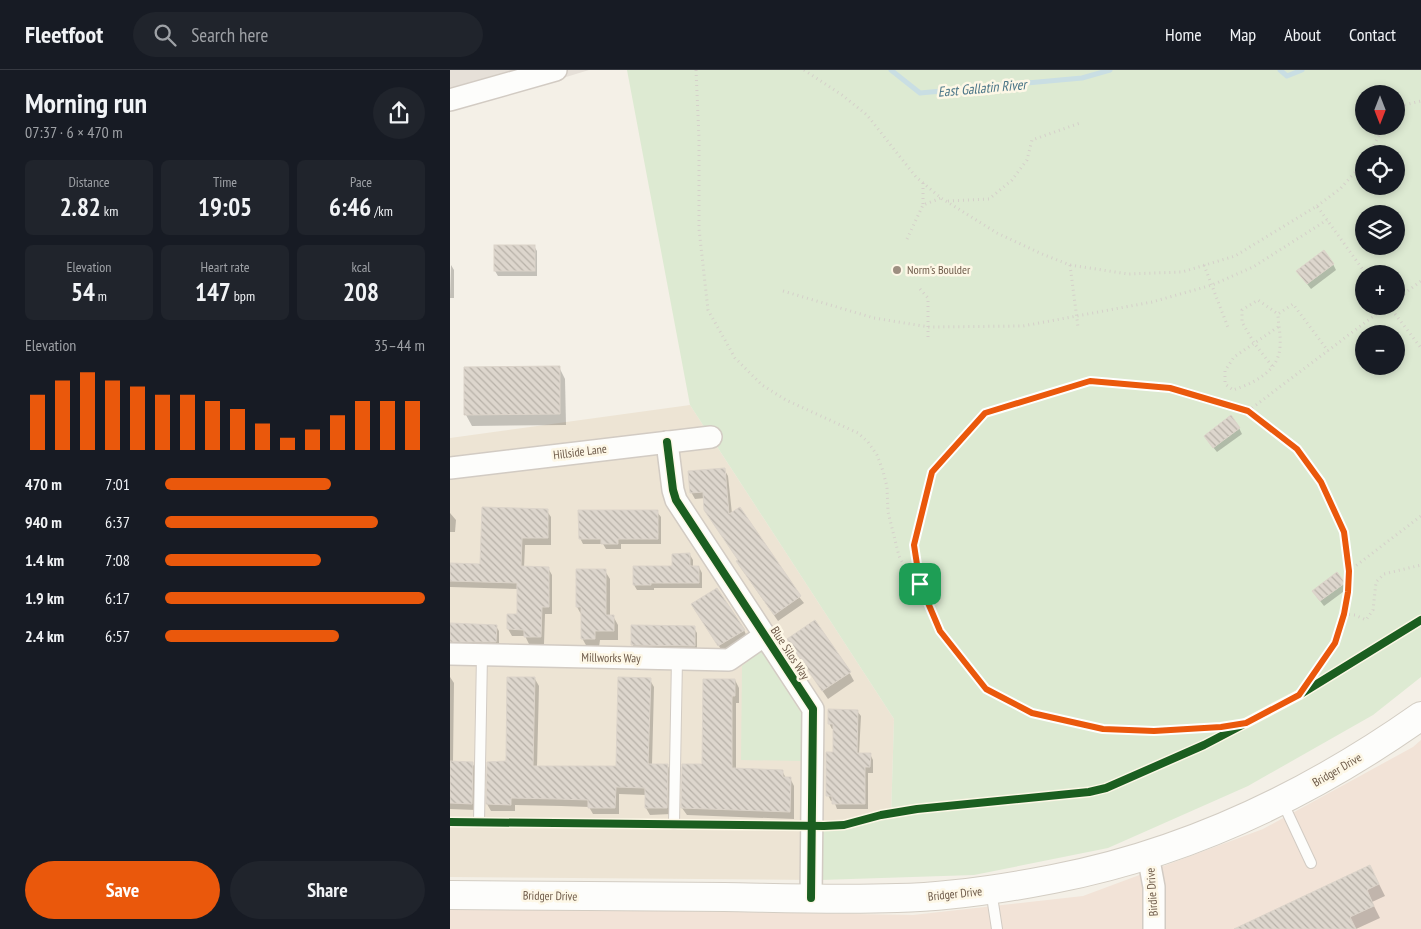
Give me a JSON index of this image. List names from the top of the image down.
{
  "streets": {
    "main road": ["Bridger Drive"],
    "street": [
      "Hillside Lane",
      "Blue Silos Way",
      "Millworks Way",
      "Birdie Drive"
    ]
  },
  "crossings": [
    ["Hillside Lane", "Blue Silos Way"],
    ["Blue Silos Way", "Millworks Way"],
    ["Blue Silos Way", "Bridger Drive"],
    ["Bridger Drive", "Birdie Drive"]
  ],
  "water": ["East Gallatin River"],
  "places": ["Norm's Boulder"],
  "north": "bottom",
  "page": {
    "header": "Fleetfoot",
    "search": "Search here",
    "nav": [
      "Home",
      "Map",
      "About",
      "Contact"
    ],
    "heading": ["Morning run", "07:37 · 6 × 470 m"],
    "map_buttons": ["+", "−"],
    "stats": [
      ["Distance", "2.82 km"],
      ["Time", "19:05"],
      ["Pace", "6:46 /km"],
      ["Elevation", "54 m"],
      ["Heart rate", "147 bpm"],
      ["kcal", "208"]
    ],
    "chart": ["Elevation", "35–44 m"],
    "list": [
      {
        "name": "470 m",
        "note": "7:01"
      },
      {
        "name": "940 m",
        "note": "6:37"
      },
      {
        "name": "1.4 km",
        "note": "7:08"
      },
      {
        "name": "1.9 km",
        "note": "6:17"
      },
      {
        "name": "2.4 km",
        "note": "6:57"
      }
    ],
    "buttons": ["Save", "Share"]
  }
}
